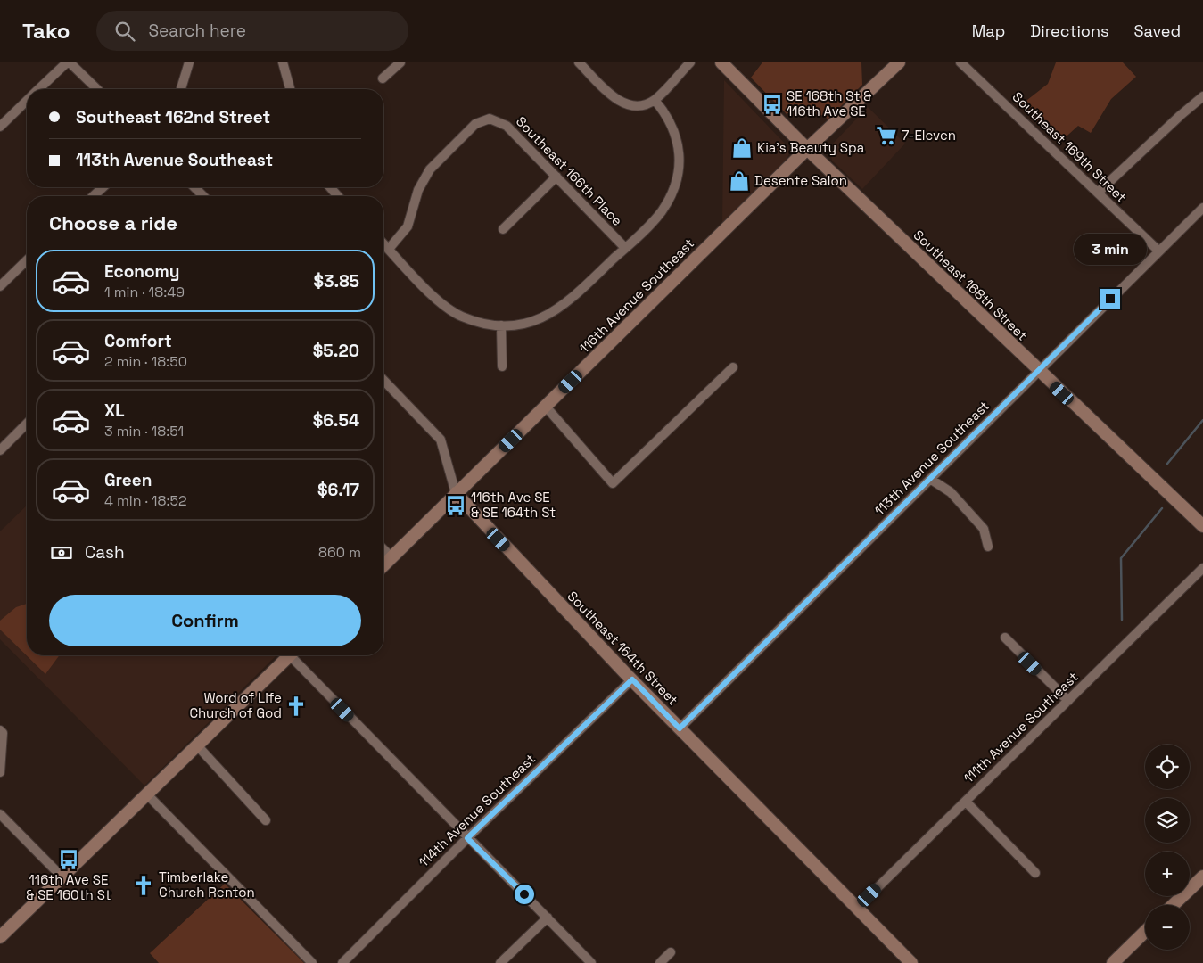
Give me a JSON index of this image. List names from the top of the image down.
{
  "streets": {
    "street": [
      "Southeast 169th Street",
      "Southeast 166th Place",
      "Southeast 168th Street",
      "116th Avenue Southeast",
      "113th Avenue Southeast",
      "Southeast 164th Street",
      "111th Avenue Southeast",
      "114th Avenue Southeast"
    ]
  },
  "crossings": [
    ["Southeast 169th Street", "113th Avenue Southeast"],
    ["Southeast 168th Street", "116th Avenue Southeast"],
    ["Southeast 168th Street", "113th Avenue Southeast"],
    ["116th Avenue Southeast", "Southeast 164th Street"],
    ["113th Avenue Southeast", "Southeast 164th Street"],
    ["Southeast 164th Street", "111th Avenue Southeast"],
    ["Southeast 164th Street", "114th Avenue Southeast"]
  ],
  "places": {
    "bus stop": ["SE 168th St & 116th Ave SE", "116th Ave SE & SE 164th St", "116th Ave SE & SE 160th St"],
    "supermarket": ["7-Eleven"],
    "shop": ["Kia's Beauty Spa", "Desente Salon"],
    "church": ["Word of Life Church of God", "Timberlake Church Renton"]
  },
  "page": {
    "header": "Tako",
    "search": "Search here",
    "nav": ["Map", "Directions", "Saved"],
    "banner": ["Southeast 162nd Street", "113th Avenue Southeast"],
    "heading": "Choose a ride",
    "bubble": "3 min",
    "list": [
      {
        "name": "Economy",
        "note": "1 min · 18:49",
        "value": "$3.85"
      },
      {
        "name": "Comfort",
        "note": "2 min · 18:50",
        "value": "$5.20"
      },
      {
        "name": "XL",
        "note": "3 min · 18:51",
        "value": "$6.54"
      },
      {
        "name": "Green",
        "note": "4 min · 18:52",
        "value": "$6.17"
      }
    ],
    "pay": ["Cash", "860 m"],
    "buttons": "Confirm",
    "map_buttons": ["+", "−"]
  }
}
